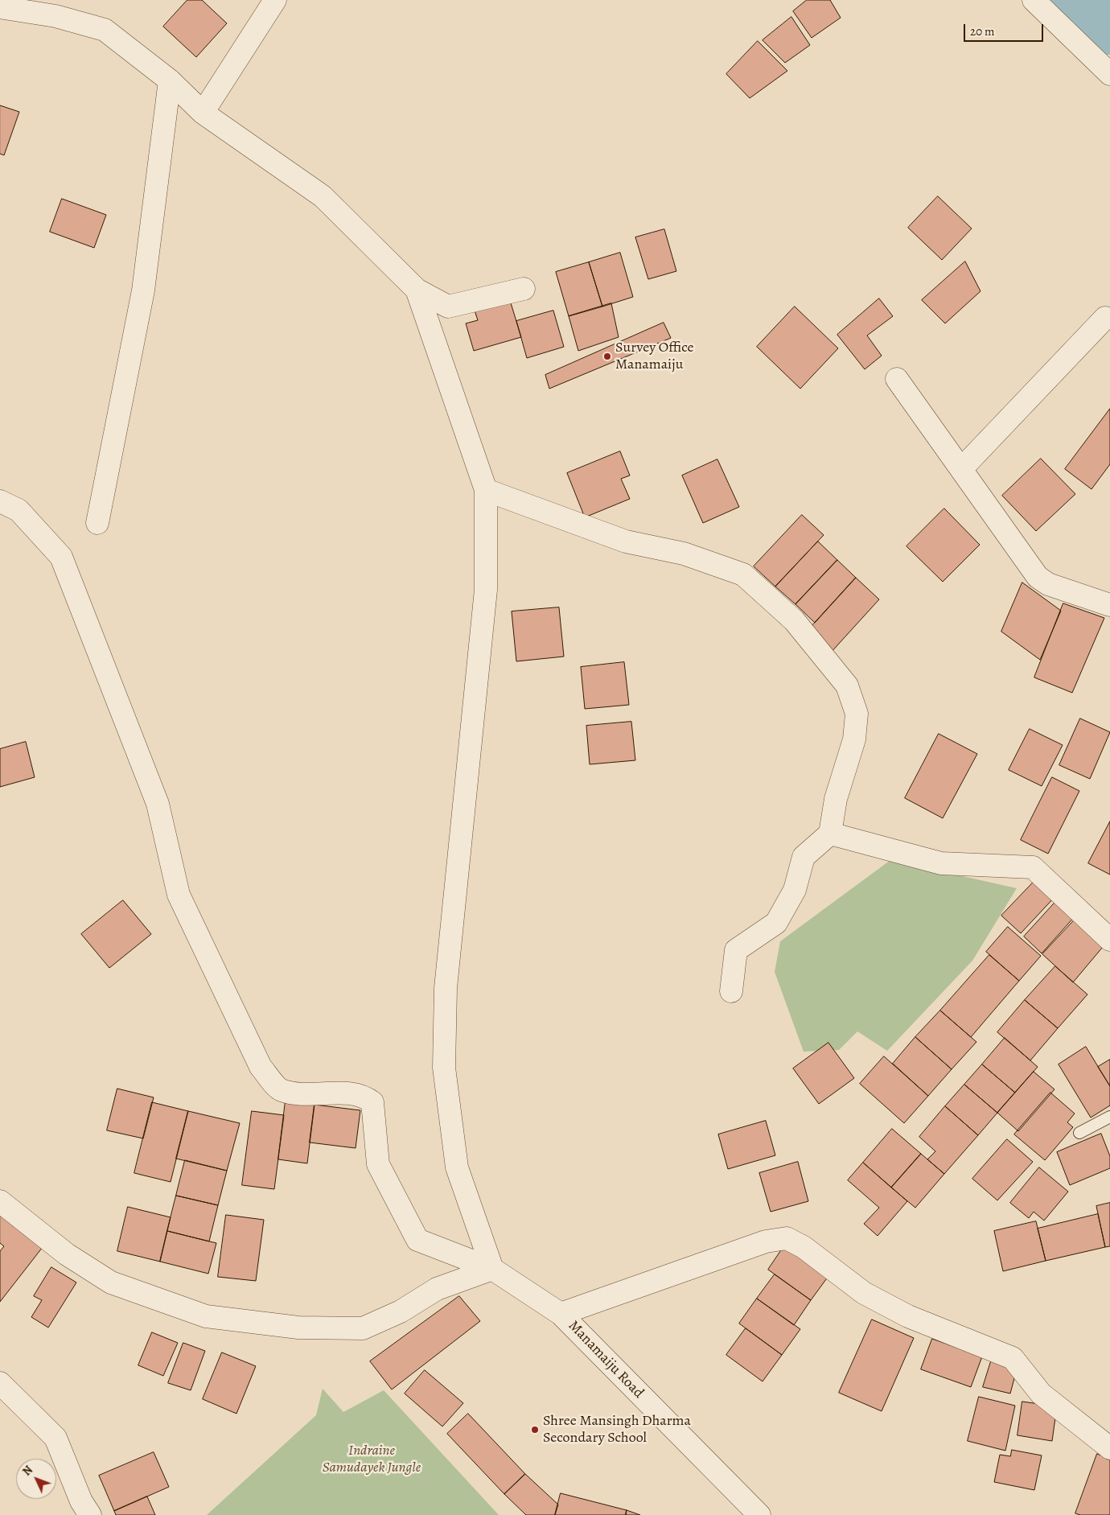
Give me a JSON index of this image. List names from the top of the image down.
{
  "streets": {
    "street": ["Manamaiju Road"]
  },
  "parks": ["Indraine Samudayek Jungle"],
  "places": ["Survey Office Manamaiju", "Shree Mansingh Dharma Secondary School"],
  "scale_bar": "20 m",
  "north": "top left"
}
